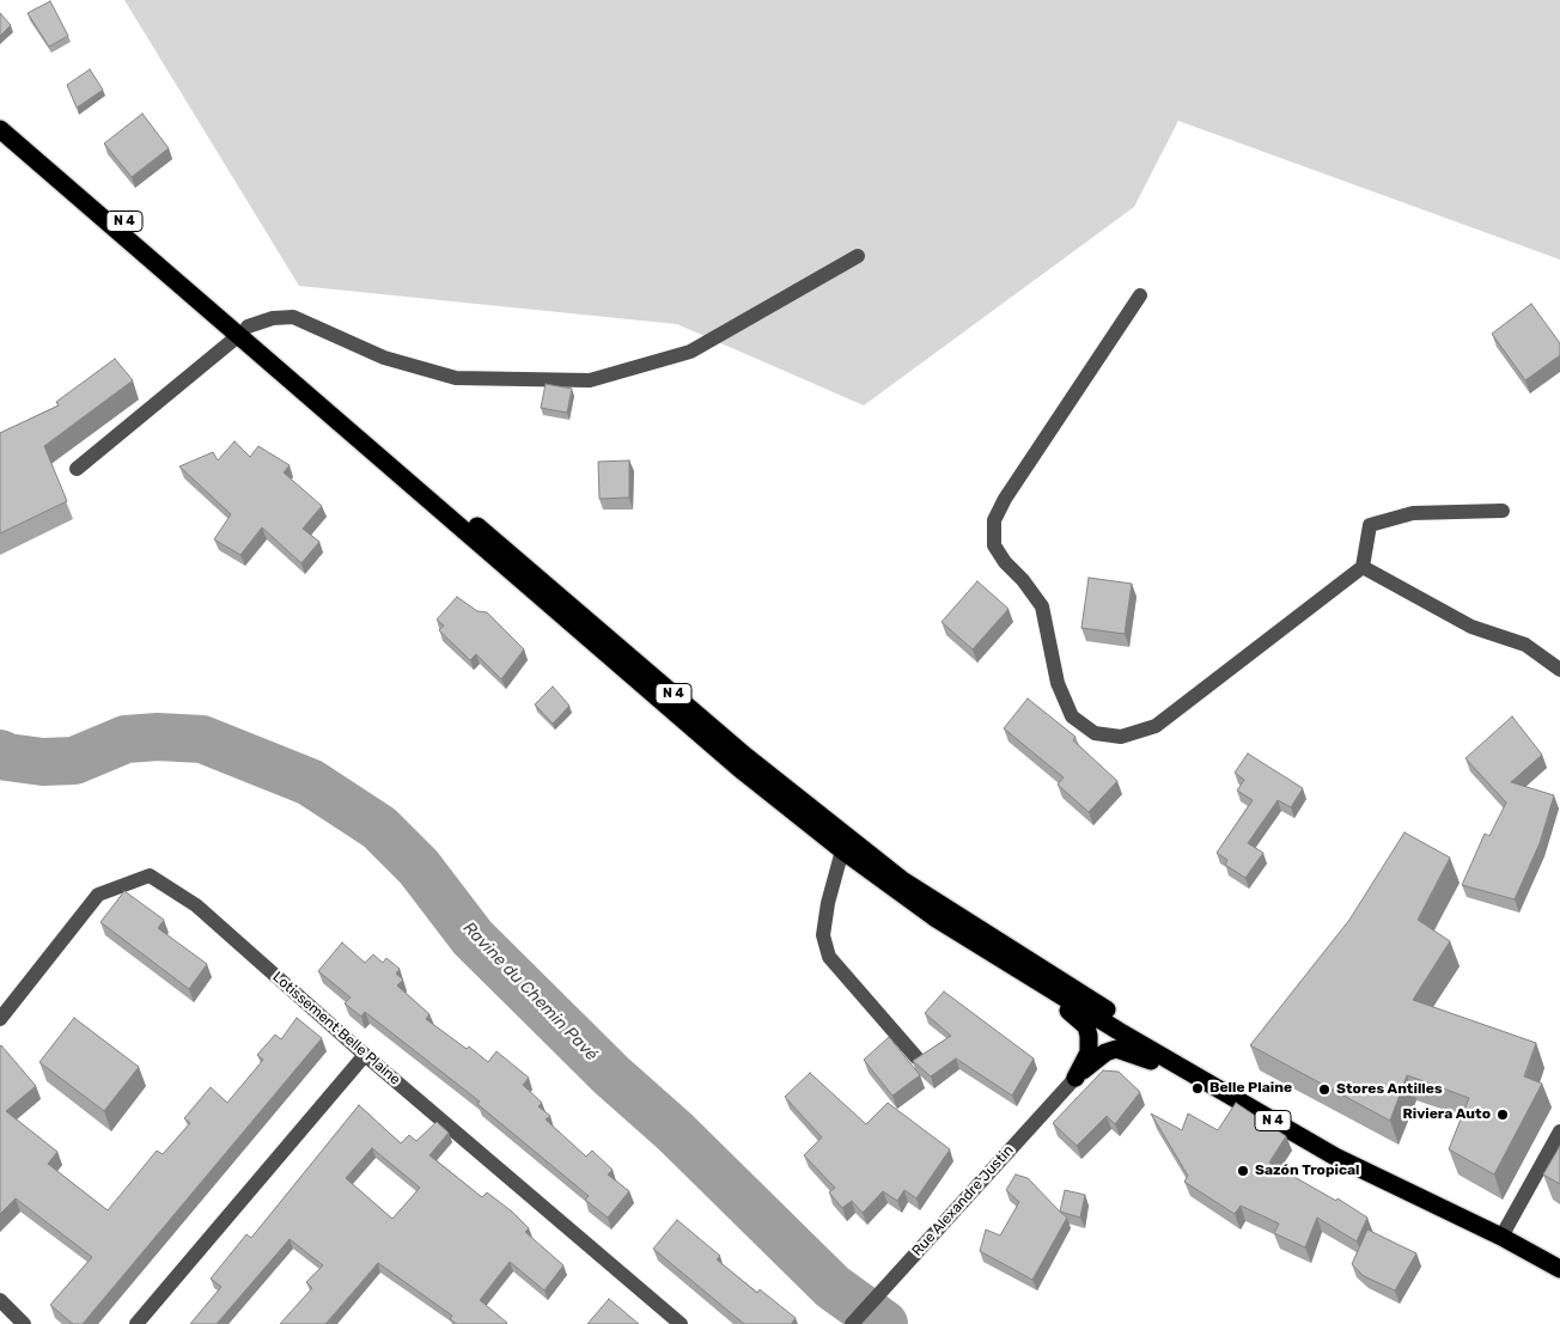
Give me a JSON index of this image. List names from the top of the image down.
{
  "streets": {
    "highway": ["N 4"],
    "street": ["Lotissement Belle Plaine", "Rue Alexandre Justin"]
  },
  "water": ["Ravine du Chemin Pavé"],
  "places": [
    "Belle Plaine",
    "Stores Antilles",
    "Riviera Auto",
    "Sazón Tropical"
  ]
}
